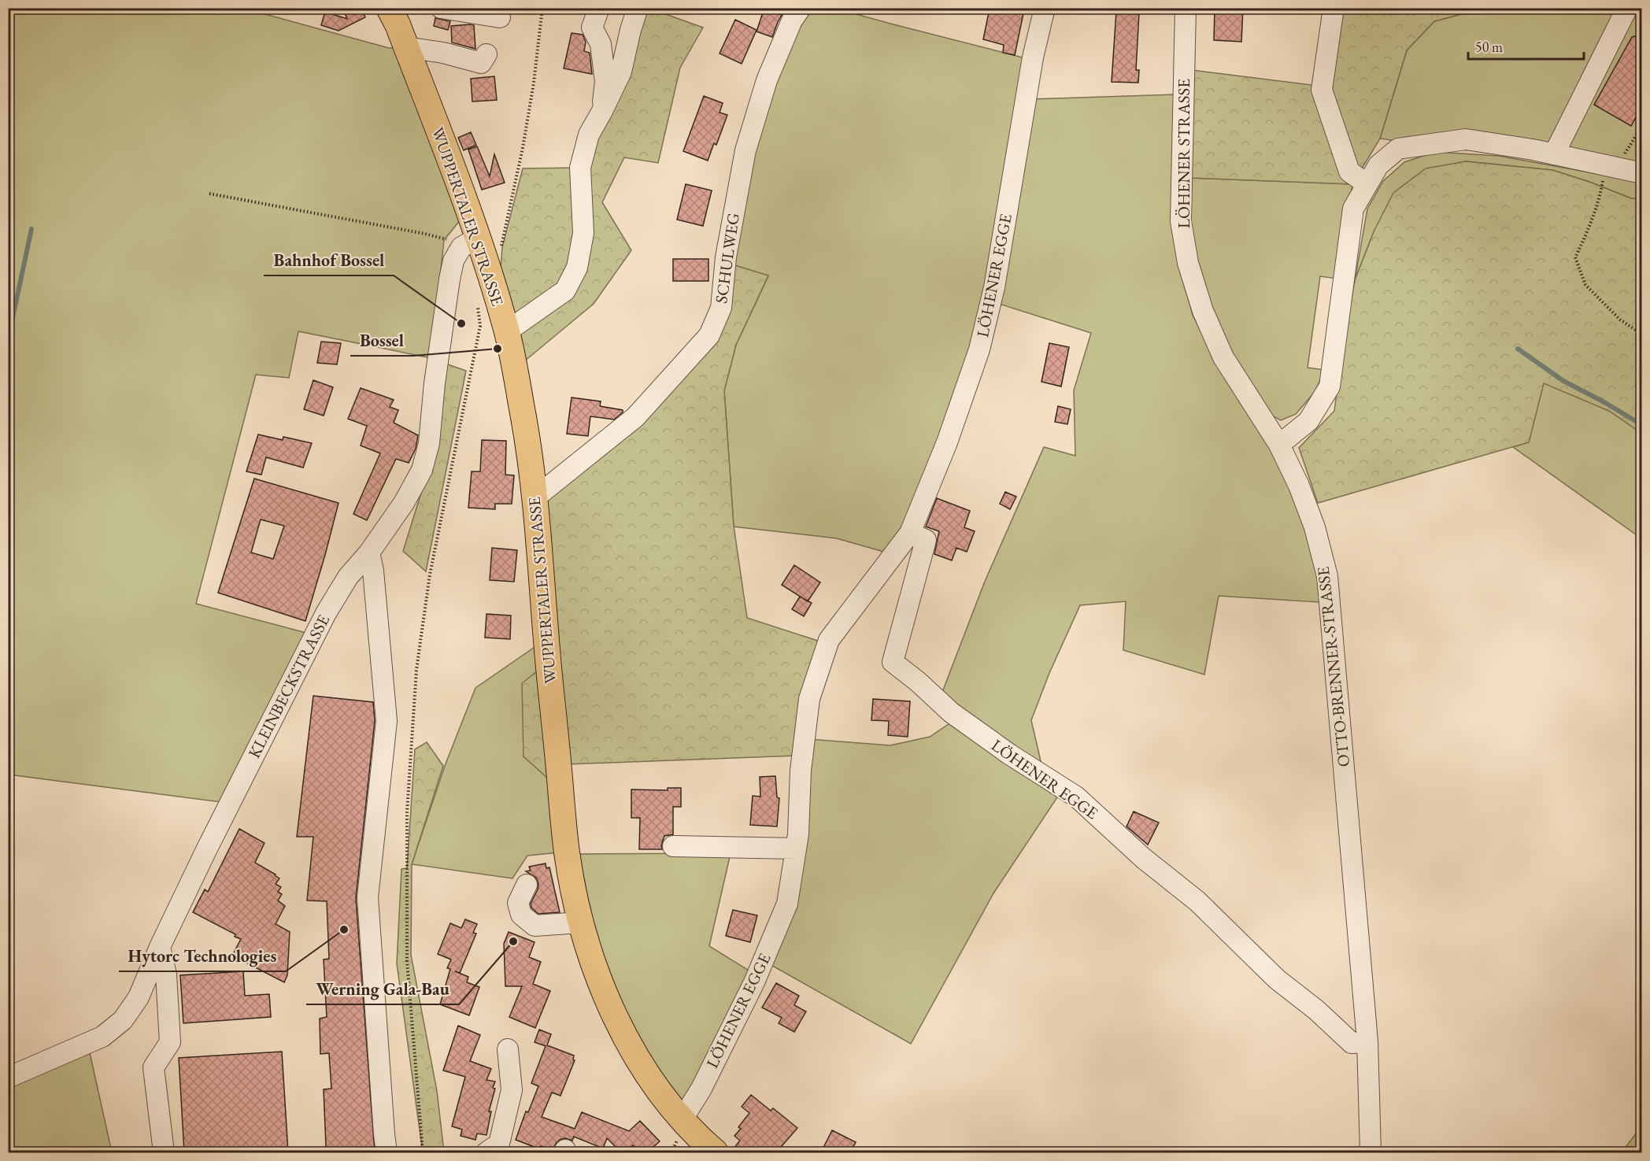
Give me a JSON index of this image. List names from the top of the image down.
{
  "streets": {
    "main road": ["WUPPERTALER STRASSE"],
    "street": [
      "LÖHENER STRASSE",
      "SCHULWEG",
      "LÖHENER EGGE",
      "OTTO-BRENNER-STRASSE",
      "KLEINBECKSTRASSE"
    ]
  },
  "crossings": [
    ["LÖHENER STRASSE", "OTTO-BRENNER-STRASSE"],
    ["WUPPERTALER STRASSE", "SCHULWEG"],
    ["WUPPERTALER STRASSE", "LÖHENER EGGE"],
    ["WUPPERTALER STRASSE", "KLEINBECKSTRASSE"],
    ["LÖHENER EGGE", "OTTO-BRENNER-STRASSE"]
  ],
  "places": [
    "Bahnhof Bossel",
    "Bossel",
    "Hytorc Technologies",
    "Werning Gala-Bau"
  ],
  "scale_bar": "50 m"
}
